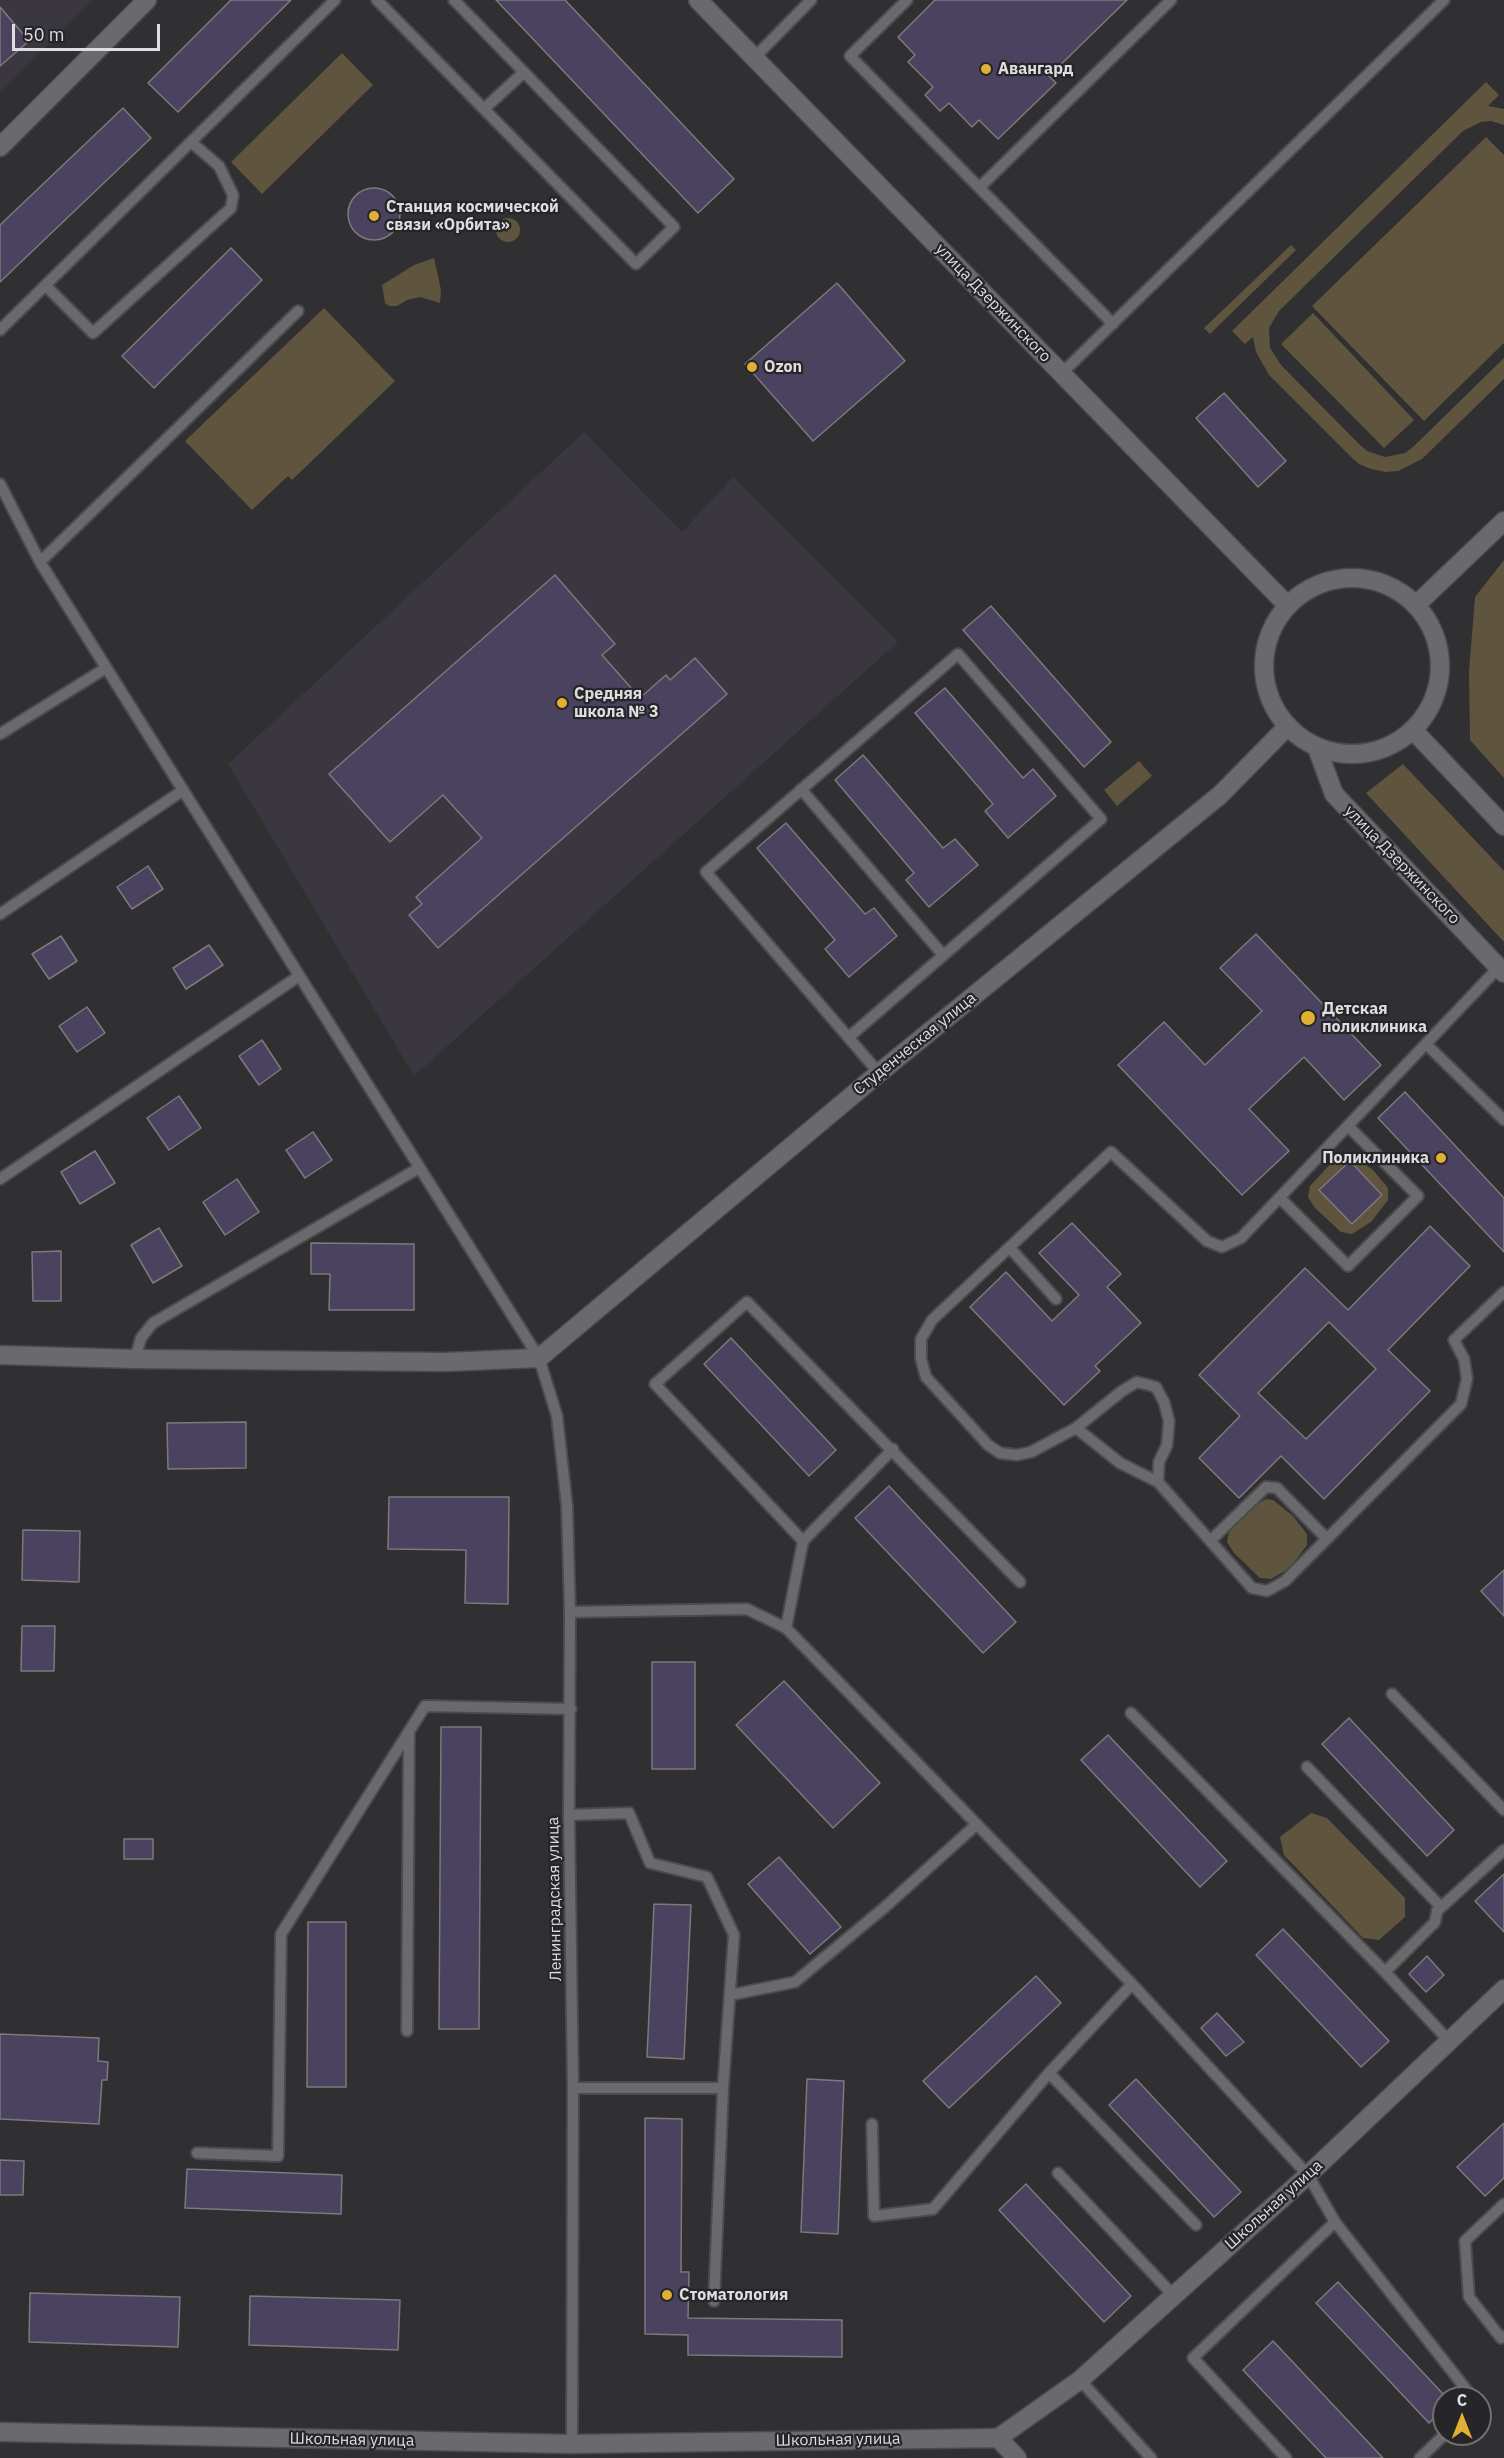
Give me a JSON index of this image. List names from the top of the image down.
{
  "streets": {
    "street": ["улица Дзержинского", "Студенческая улица", "Школьная улица"],
    "lane": ["Ленинградская улица"]
  },
  "crossings": [
    ["улица Дзержинского", "Студенческая улица"],
    ["Студенческая улица", "Ленинградская улица"],
    ["Ленинградская улица", "Школьная улица"]
  ],
  "places": [
    "Авангард",
    "Станция космической связи «Орбита»",
    "Ozon",
    "Средняя школа № 3",
    "Детская поликлиника",
    "Поликлиника",
    "Стоматология"
  ],
  "scale_bar": "50 m",
  "north": "top"
}
